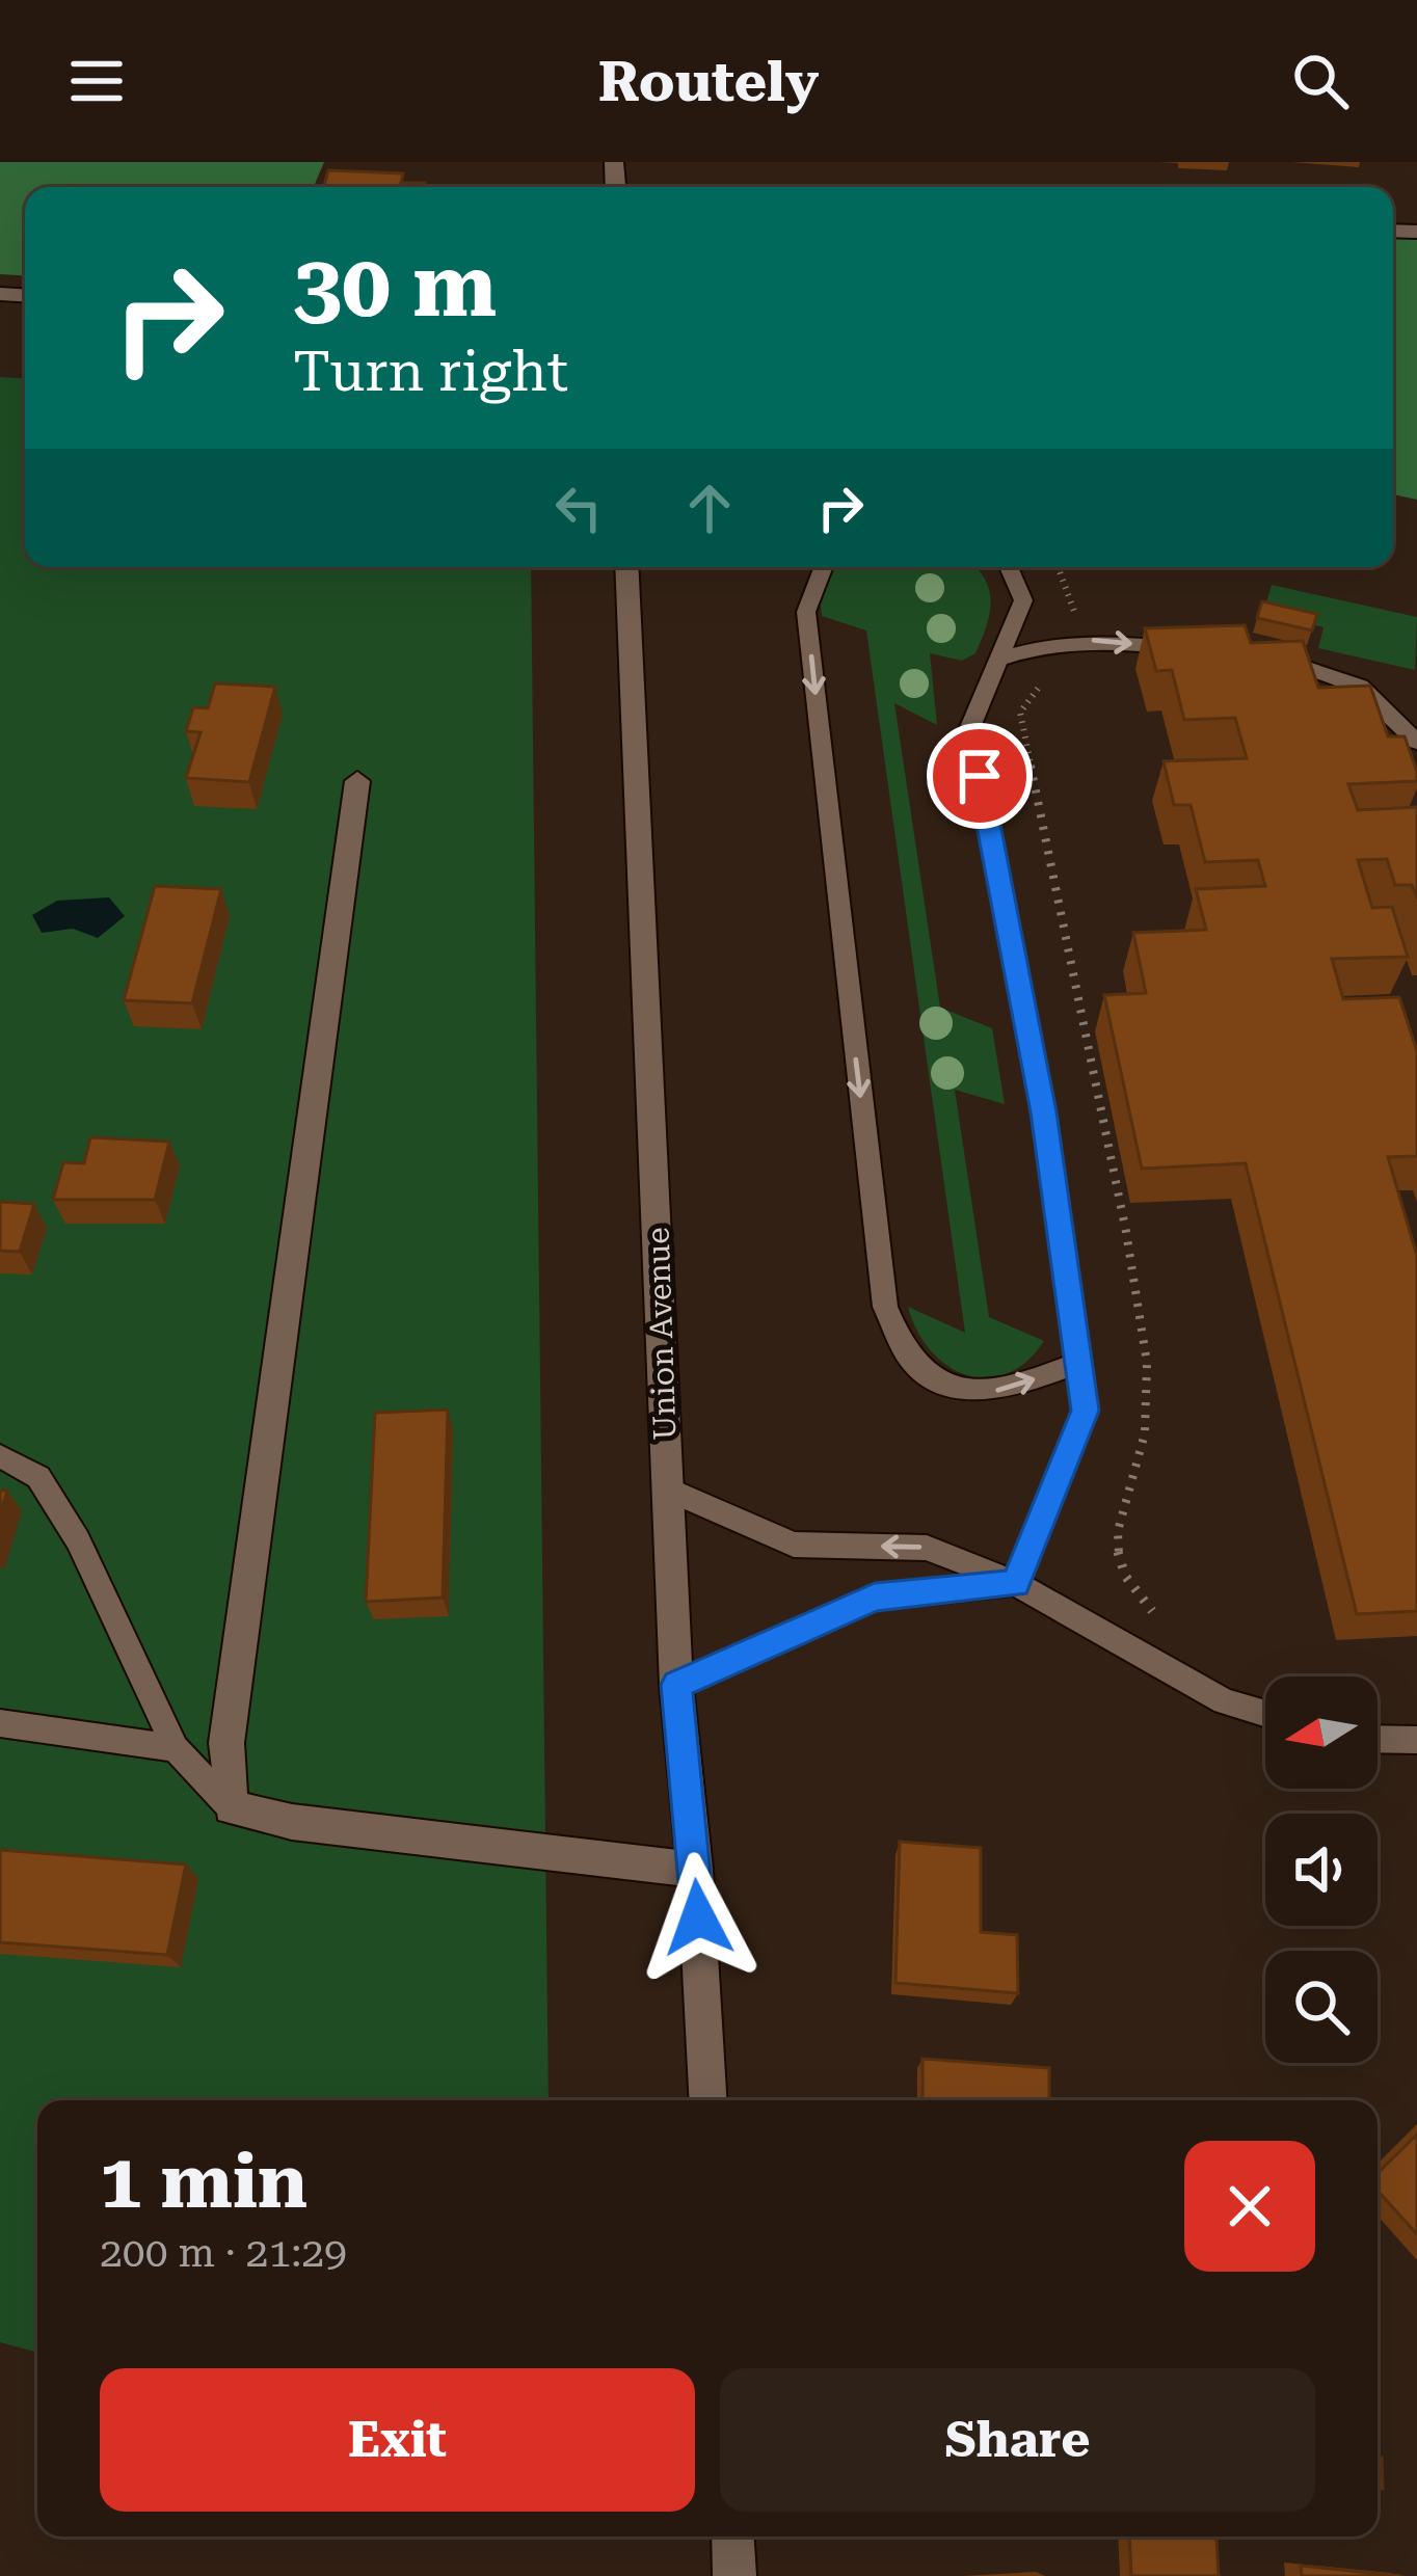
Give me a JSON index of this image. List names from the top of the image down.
{
  "streets": {
    "street": ["Union Avenue"]
  },
  "north": "left",
  "page": {
    "header": "Routely",
    "turn": ["30 m", "Turn right"],
    "heading": ["1 min", "200 m · 21:29"],
    "buttons": ["Exit", "Share"]
  }
}
